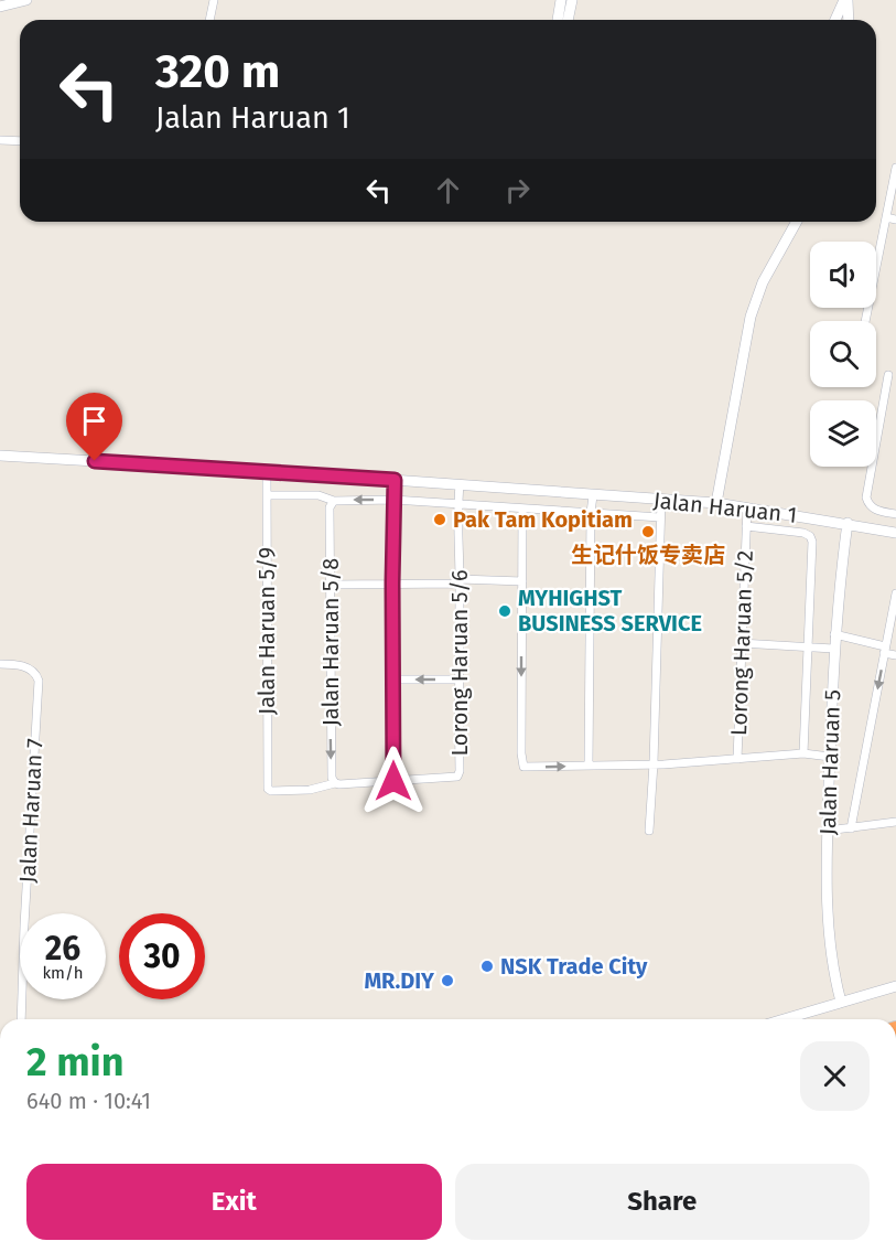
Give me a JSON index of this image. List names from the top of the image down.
{
  "streets": {
    "main road": ["Jalan Haruan 1", "Jalan Haruan 5"],
    "street": [
      "Jalan Haruan 5/9",
      "Jalan Haruan 5/8",
      "Lorong Haruan 5/2",
      "Lorong Haruan 5/6",
      "Jalan Haruan 7"
    ]
  },
  "crossings": [
    ["Jalan Haruan 1", "Jalan Haruan 5/9"],
    ["Jalan Haruan 1", "Lorong Haruan 5/2"],
    ["Jalan Haruan 1", "Lorong Haruan 5/6"],
    ["Jalan Haruan 1", "Jalan Haruan 5"],
    ["Jalan Haruan 5/9", "Jalan Haruan 5/8"]
  ],
  "places": [
    "Pak Tam Kopitiam",
    "生记什饭专卖店",
    "MYHIGHST BUSINESS SERVICE",
    "NSK Trade City",
    "MR.DIY"
  ],
  "page": {
    "turn": ["320 m", "Jalan Haruan 1"],
    "speed": "26 km/h",
    "limit": "30",
    "heading": ["2 min", "640 m · 10:41"],
    "buttons": ["Exit", "Share"]
  }
}
